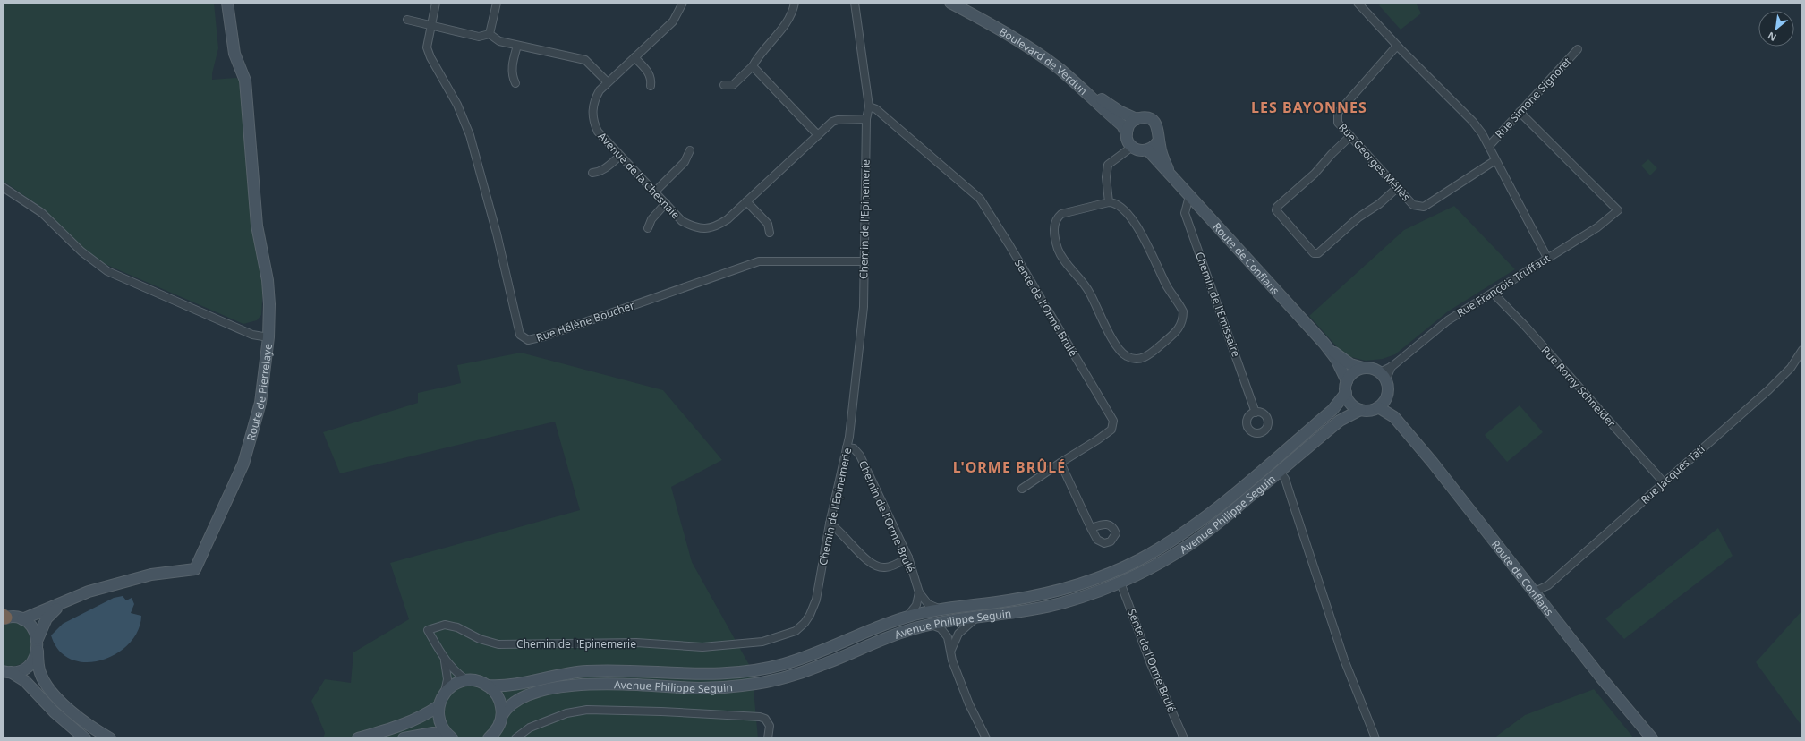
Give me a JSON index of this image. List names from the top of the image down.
{
  "streets": {
    "main road": [
      "Boulevard de Verdun",
      "Route de Conflans",
      "Route de Pierrelaye",
      "Avenue Philippe Seguin"
    ],
    "street": [
      "Rue Simone Signoret",
      "Rue Georges Méliès",
      "Avenue de la Chesnaie",
      "Chemin de l'Epinemerie",
      "Rue François Truffaut",
      "Chemin de l'Emissaire",
      "Sente de l'Orme Brulé",
      "Rue Hélène Boucher",
      "Rue Romy Schneider",
      "Rue Jacques Tati",
      "Chemin de l'Orme Brulé"
    ]
  },
  "crossings": [
    ["Boulevard de Verdun", "Route de Conflans"],
    ["Rue Simone Signoret", "Rue François Truffaut"],
    ["Avenue de la Chesnaie", "Chemin de l'Epinemerie"],
    ["Chemin de l'Epinemerie", "Sente de l'Orme Brulé"],
    ["Chemin de l'Epinemerie", "Rue Hélène Boucher"],
    ["Chemin de l'Epinemerie", "Chemin de l'Orme Brulé"],
    ["Route de Conflans", "Rue François Truffaut"],
    ["Route de Conflans", "Chemin de l'Emissaire"],
    ["Route de Conflans", "Rue Jacques Tati"],
    ["Route de Conflans", "Avenue Philippe Seguin"],
    ["Rue François Truffaut", "Rue Romy Schneider"],
    ["Rue François Truffaut", "Avenue Philippe Seguin"],
    ["Sente de l'Orme Brulé", "Avenue Philippe Seguin"],
    ["Rue Romy Schneider", "Rue Jacques Tati"],
    ["Avenue Philippe Seguin", "Chemin de l'Orme Brulé"]
  ],
  "districts": ["LES BAYONNES", "L'ORME BRÛLÉ"],
  "north": "bottom left"
}
